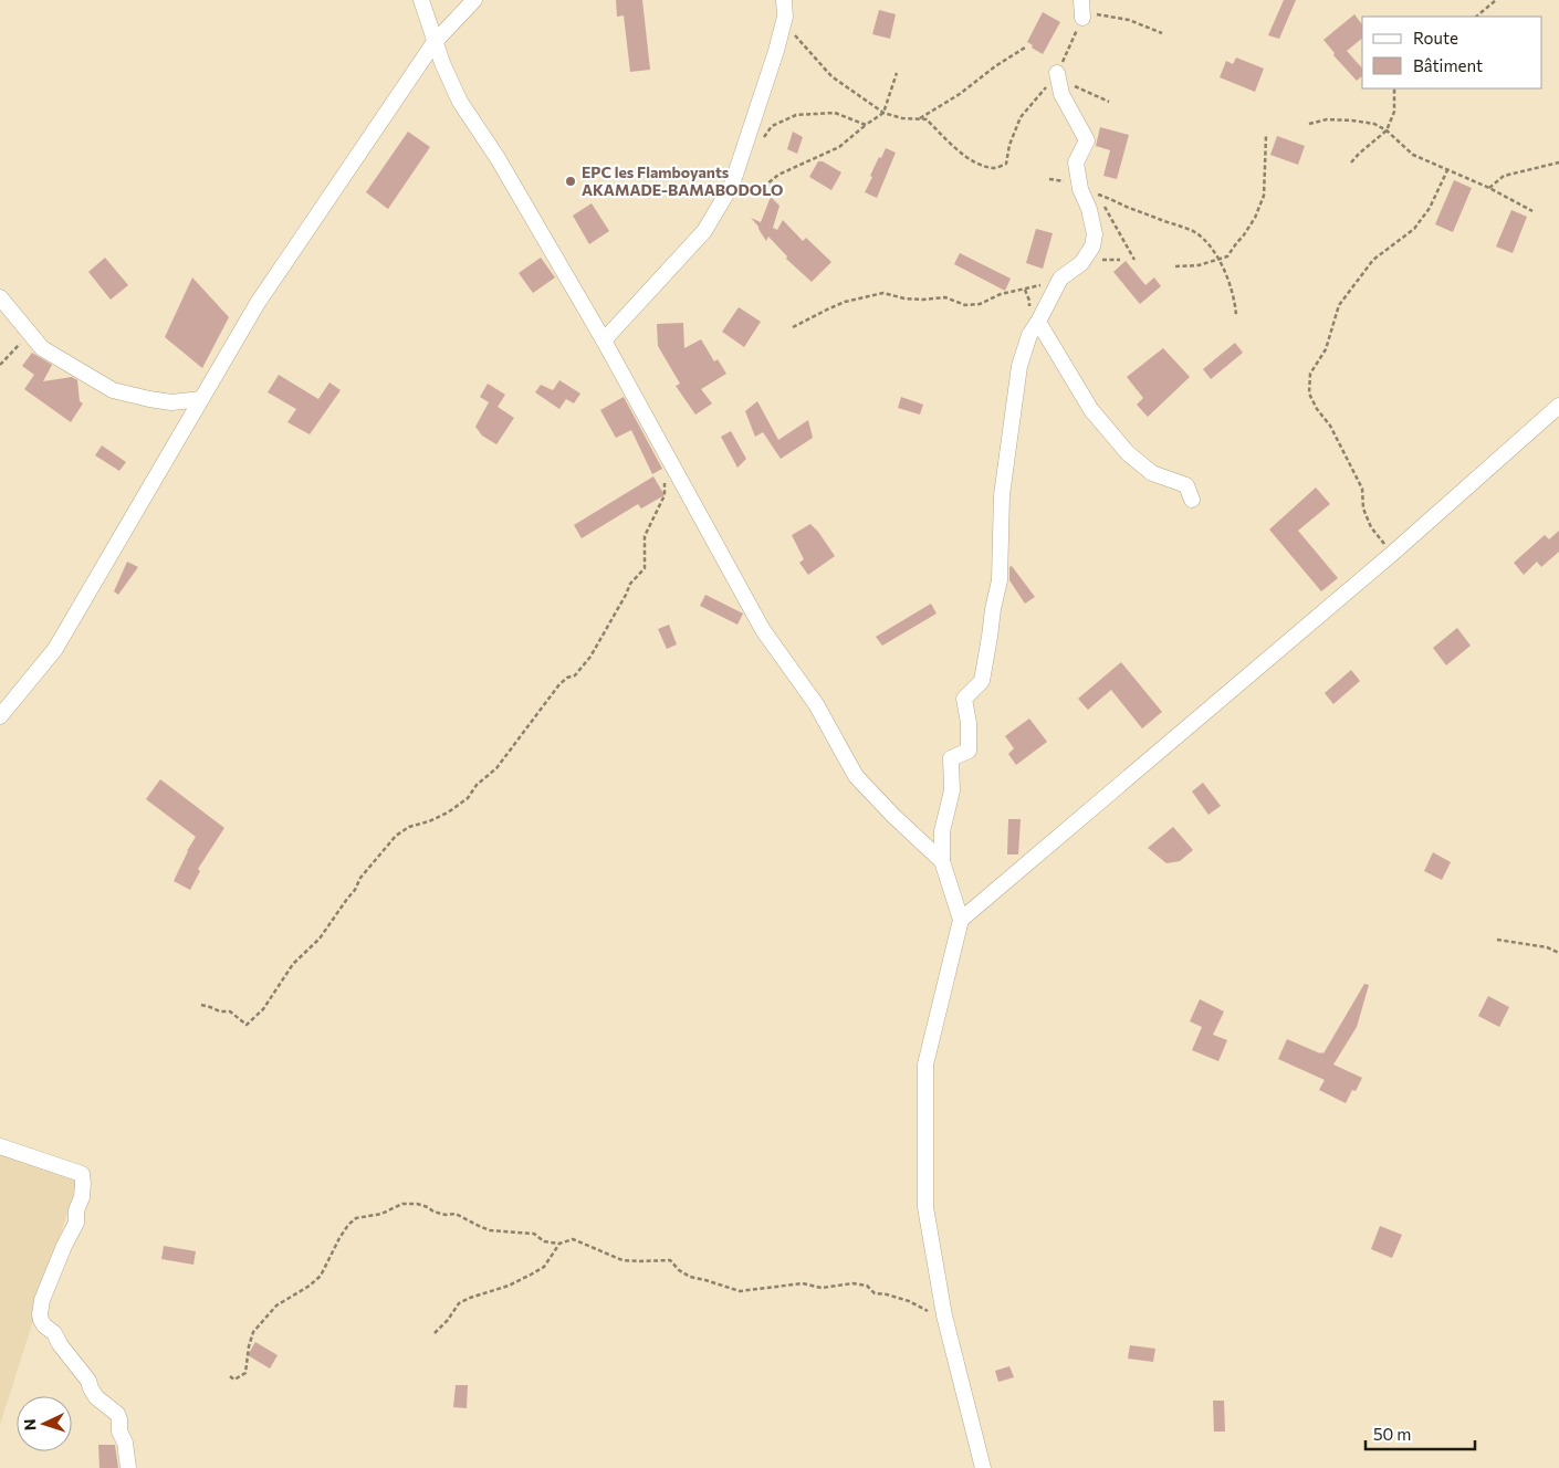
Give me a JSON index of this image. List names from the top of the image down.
{
  "places": ["EPC les Flamboyants AKAMADE-BAMABODOLO"],
  "legend": ["Route", "Bâtiment"],
  "scale_bar": "50 m",
  "north": "left"
}
